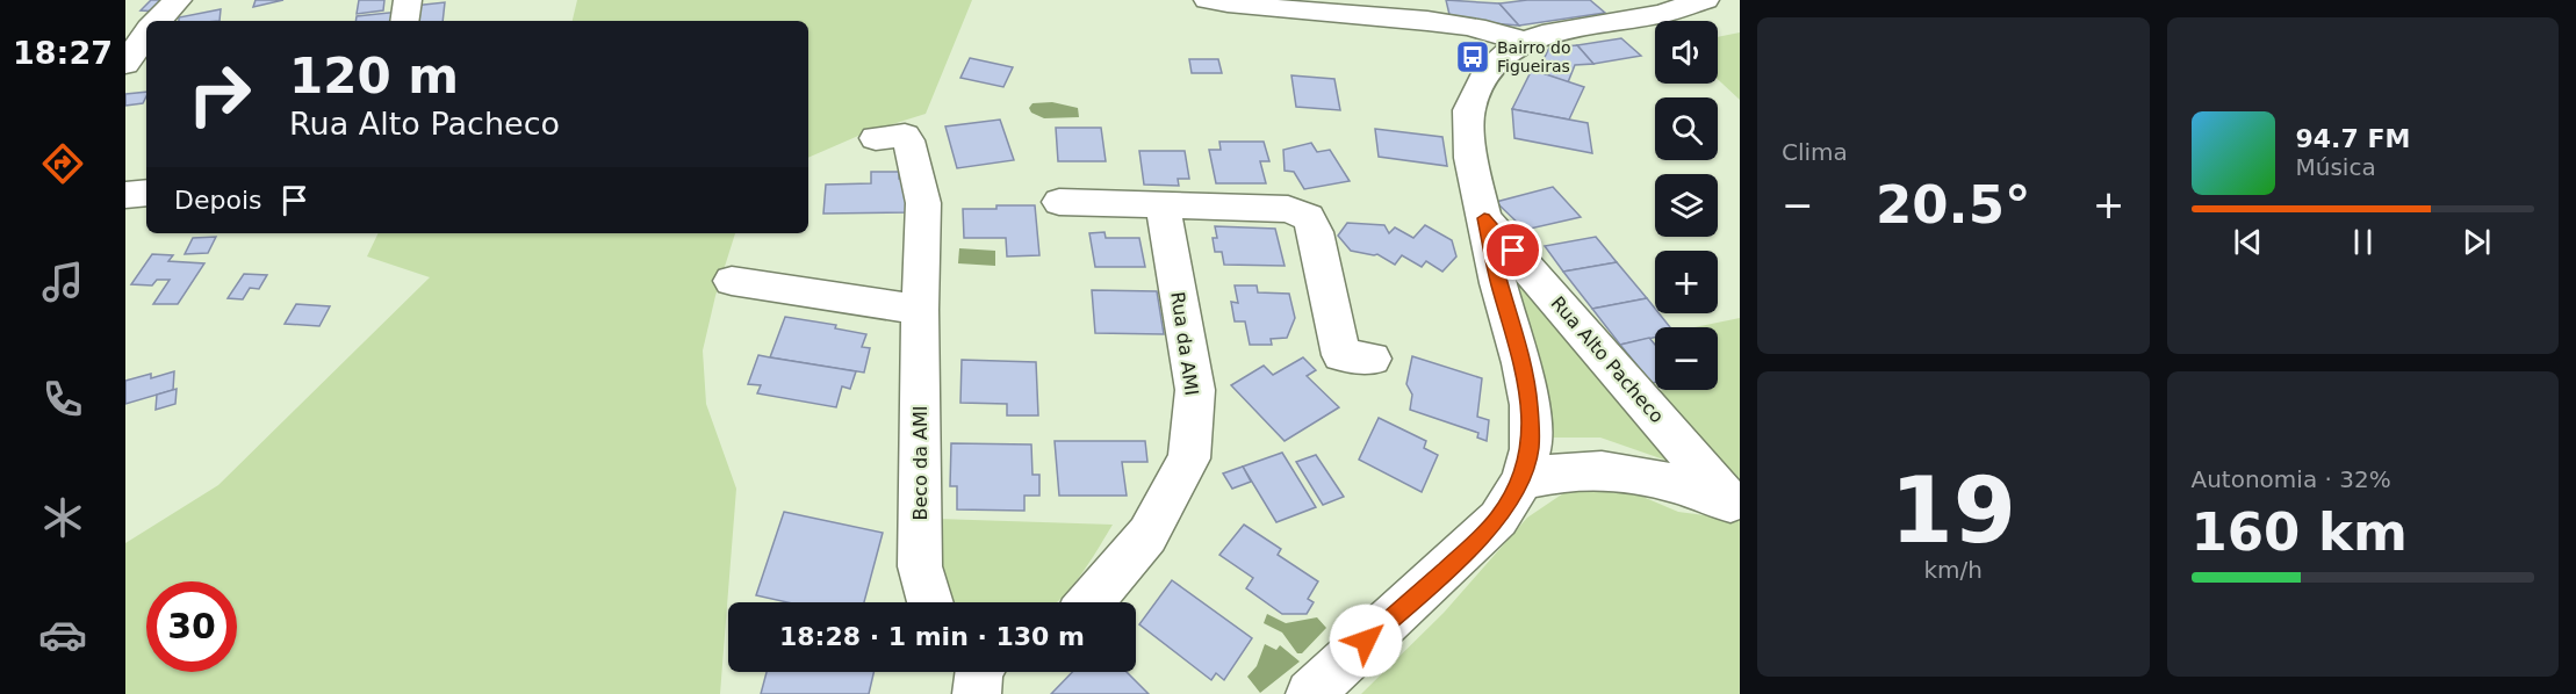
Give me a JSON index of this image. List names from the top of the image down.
{
  "streets": {
    "street": ["Rua da AMI", "Rua Alto Pacheco", "Beco da AMI"]
  },
  "places": {
    "bus stop": ["Bairro do Figueiras"]
  },
  "page": {
    "tabs": "18:27",
    "tile": [
      "Clima",
      ["19", "km/h"],
      ["Autonomia · 32%", "160 km"]
    ],
    "map_buttons": ["+", "−"],
    "turn": ["120 m", "Rua Alto Pacheco"],
    "song": ["94.7 FM", "Música"],
    "then": "Depois",
    "heat": ["−", "20.5°", "+"],
    "limit": "30",
    "trip": "18:28 · 1 min · 130 m"
  }
}
